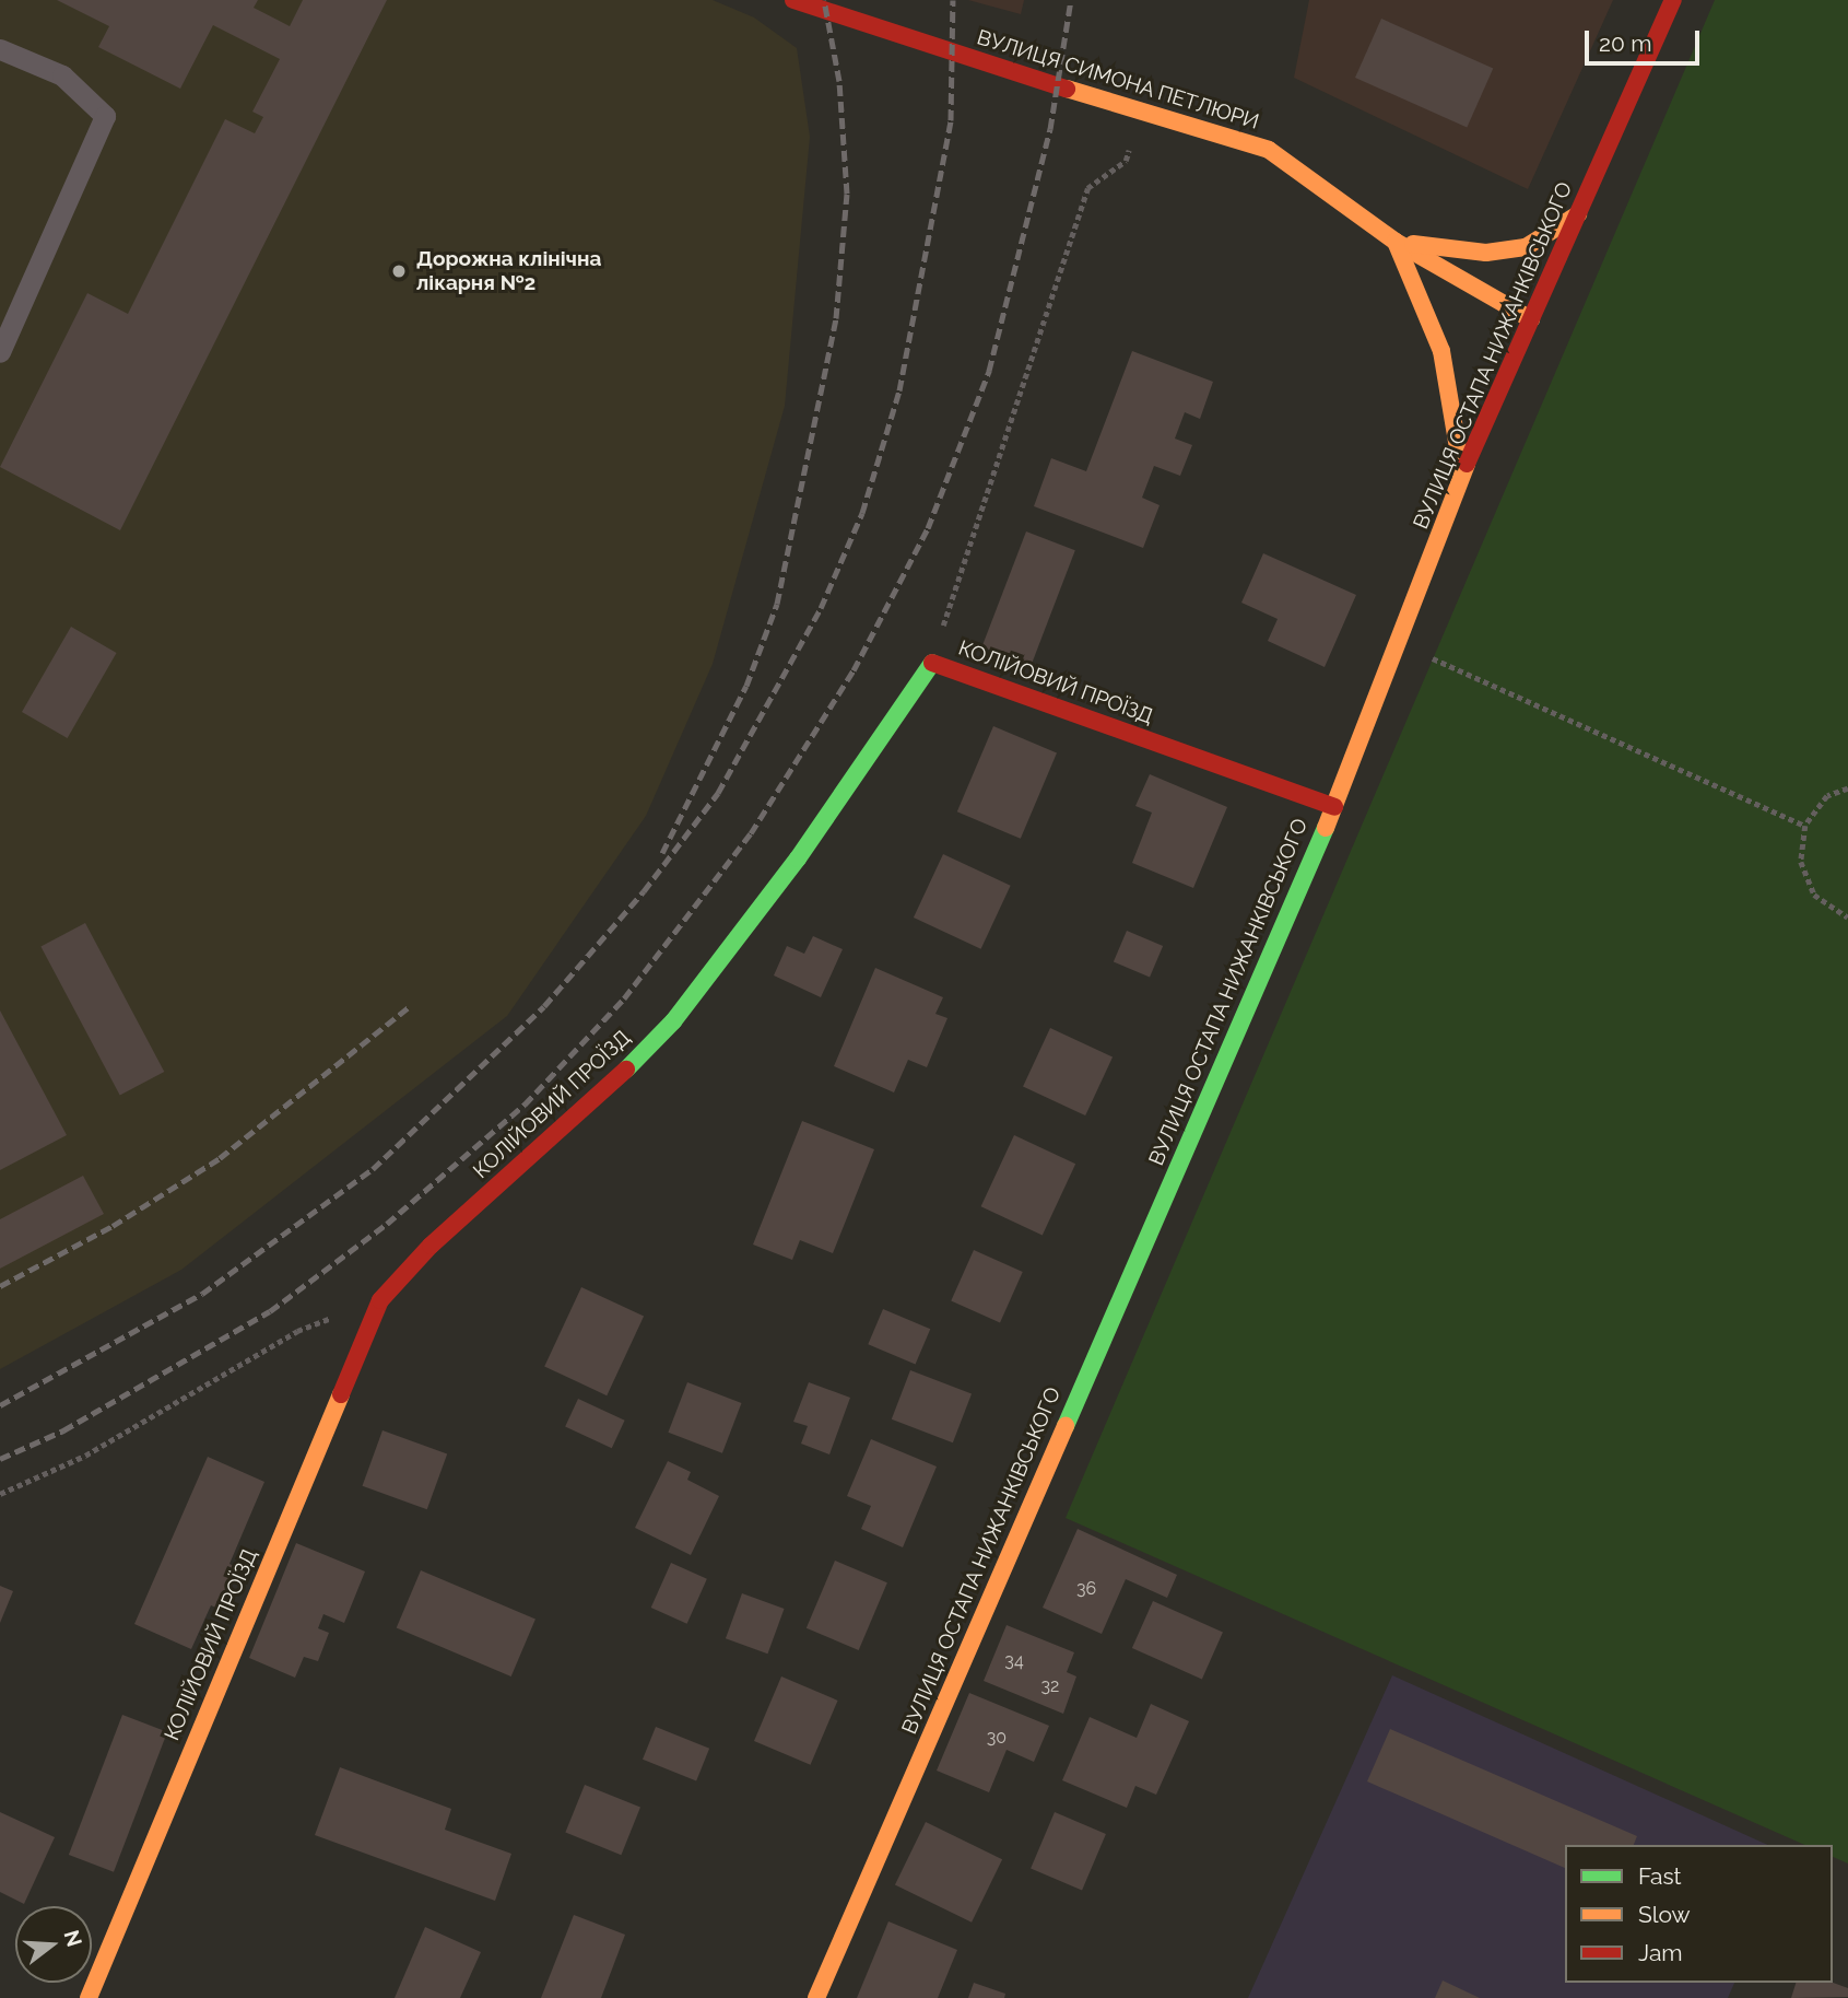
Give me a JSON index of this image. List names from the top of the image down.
{
  "streets": {
    "street": ["ВУЛИЦЯ СИМОНА ПЕТЛЮРИ", "ВУЛИЦЯ ОСТАПА НИЖАНКІВСЬКОГО", "КОЛІЙОВИЙ ПРОЇЗД"]
  },
  "crossings": [
    ["ВУЛИЦЯ СИМОНА ПЕТЛЮРИ", "ВУЛИЦЯ ОСТАПА НИЖАНКІВСЬКОГО"],
    ["ВУЛИЦЯ ОСТАПА НИЖАНКІВСЬКОГО", "КОЛІЙОВИЙ ПРОЇЗД"]
  ],
  "places": ["Дорожна клінічна лікарня №2"],
  "house_numbers": [
    "36",
    "34",
    "32",
    "30"
  ],
  "legend": ["Fast", "Slow", "Jam"],
  "scale_bar": "20 m",
  "north": "right"
}
